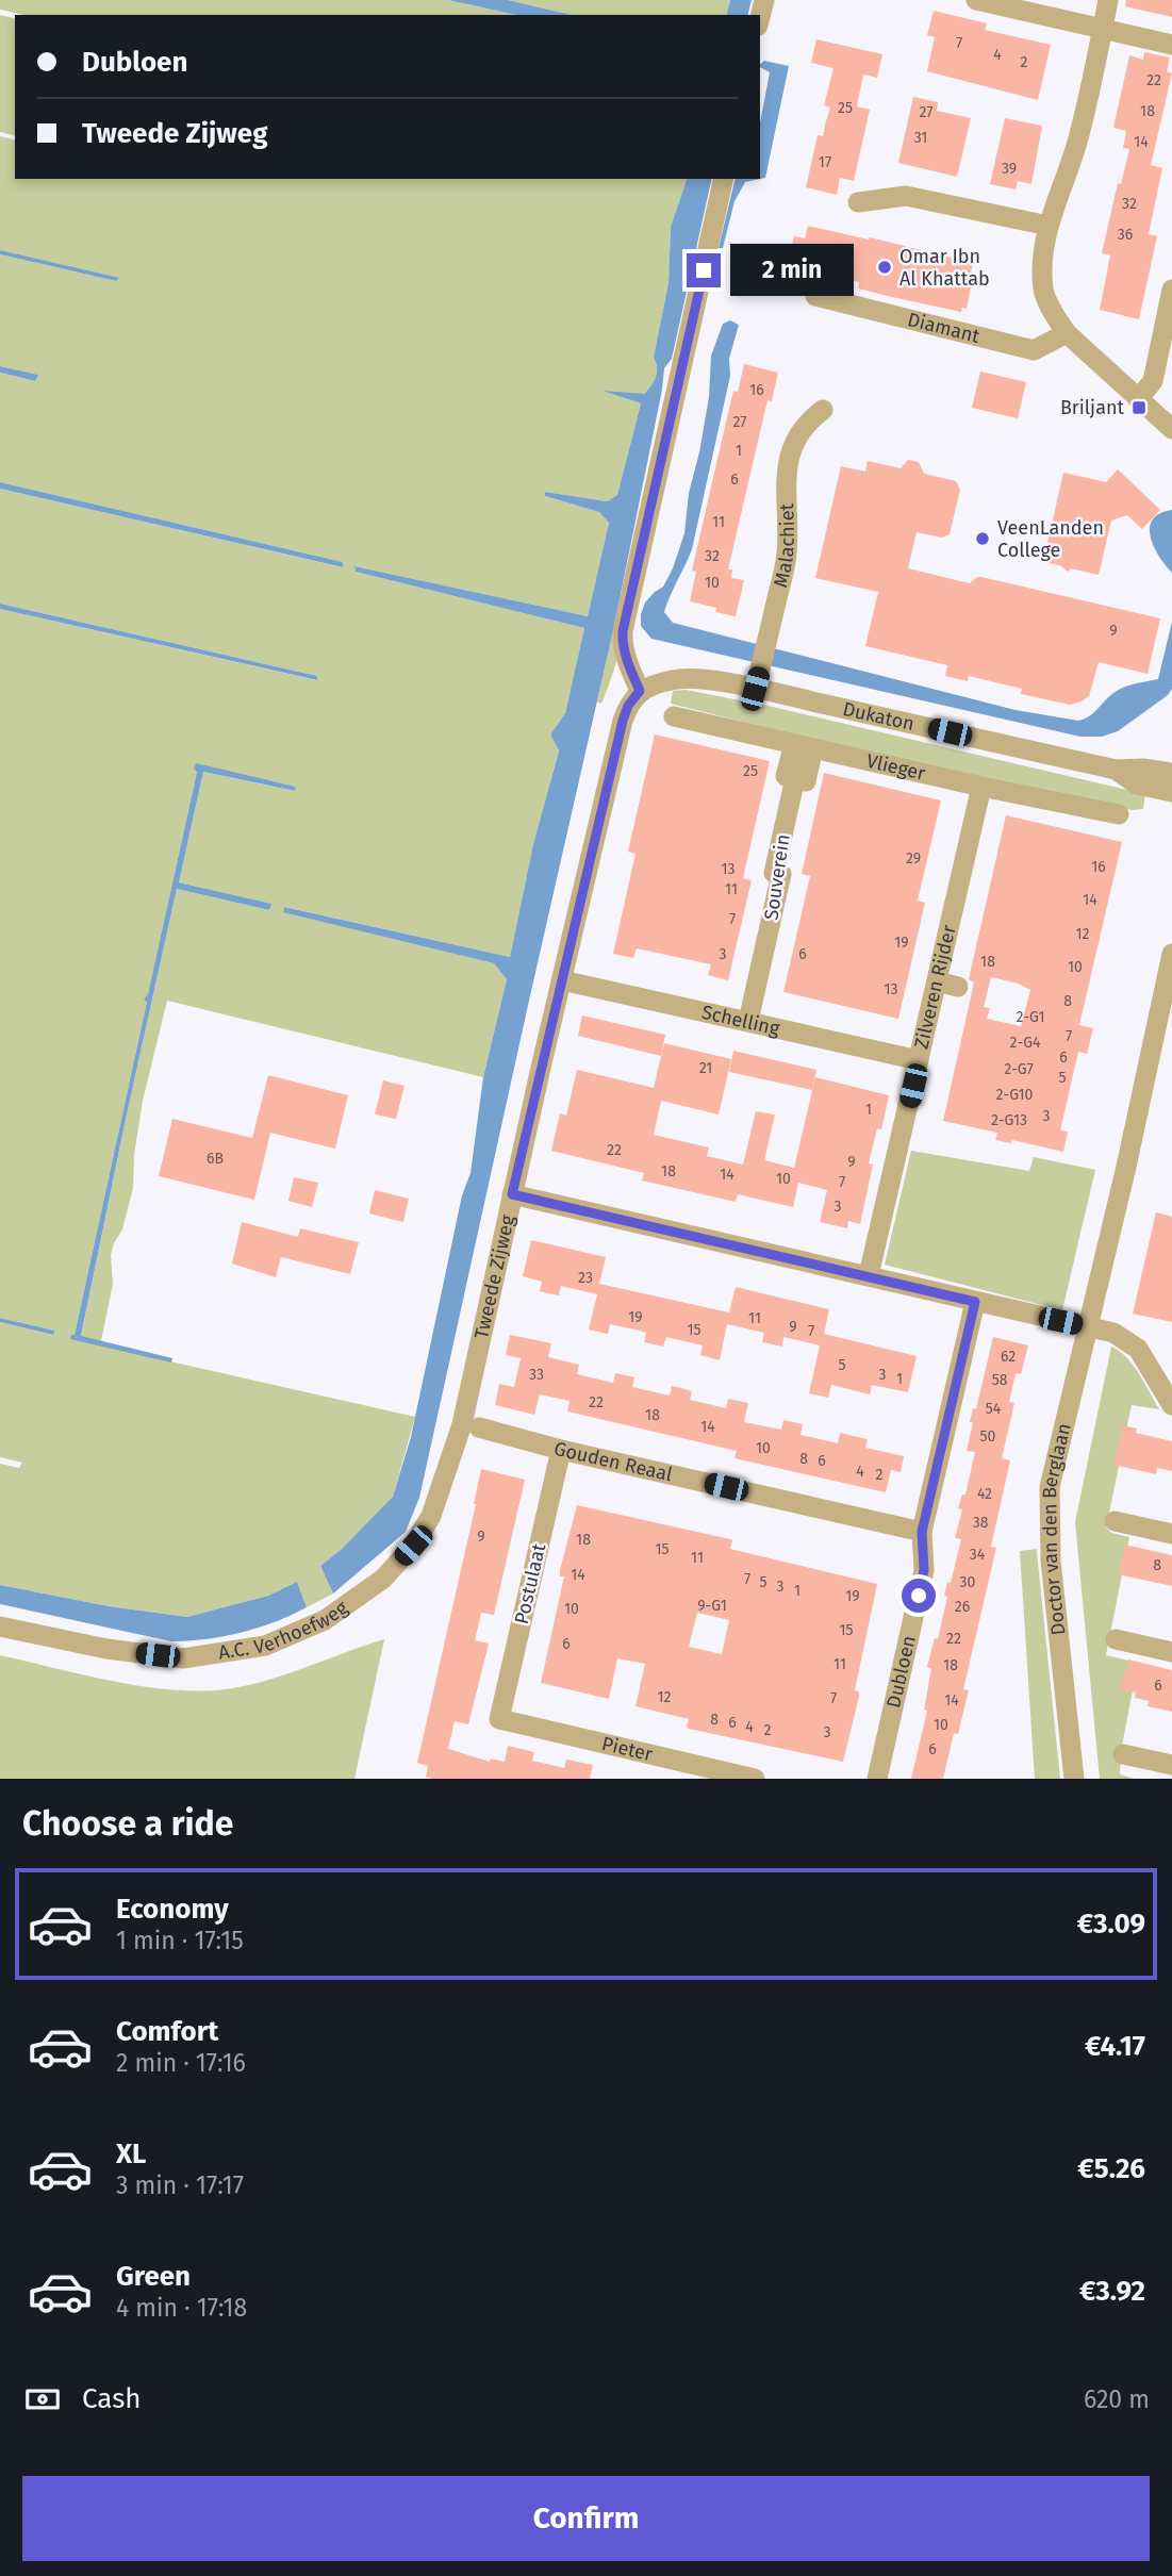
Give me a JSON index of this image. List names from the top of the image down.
{
  "streets": {
    "street": [
      "Diamant",
      "Malachiet",
      "Dukaton",
      "Vlieger",
      "Souverein",
      "Zilveren Rijder",
      "Schelling",
      "Tweede Zijweg",
      "Gouden Reaal",
      "Doctor van den Berglaan",
      "Postulaat",
      "A.C. Verhoefweg",
      "Dubloen",
      "Pieter"
    ]
  },
  "crossings": [
    ["Malachiet", "Dukaton"],
    ["Dukaton", "Tweede Zijweg"],
    ["Vlieger", "Souverein"],
    ["Vlieger", "Zilveren Rijder"],
    ["Souverein", "Schelling"],
    ["Zilveren Rijder", "Schelling"],
    ["Schelling", "Tweede Zijweg"],
    ["Tweede Zijweg", "Gouden Reaal"],
    ["Tweede Zijweg", "A.C. Verhoefweg"],
    ["Gouden Reaal", "Postulaat"],
    ["Gouden Reaal", "A.C. Verhoefweg"],
    ["Gouden Reaal", "Dubloen"],
    ["Postulaat", "Pieter"]
  ],
  "places": {
    "other": ["Omar Ibn Al Khattab", "VeenLanden College"],
    "transit": ["Briljant"]
  },
  "house_numbers": [
    "7",
    "4",
    "2",
    "22",
    "25",
    "18",
    "27",
    "31",
    "14",
    "17",
    "39",
    "32",
    "36",
    "16",
    "27",
    "1",
    "6",
    "11",
    "32",
    "10",
    "9",
    "25",
    "29",
    "16",
    "13",
    "11",
    "14",
    "7",
    "12",
    "19",
    "3",
    "6",
    "18",
    "10",
    "13",
    "8",
    "2-G1",
    "7",
    "2-G4",
    "6",
    "21",
    "2-G7",
    "5",
    "2-G10",
    "1",
    "3",
    "2-G13",
    "22",
    "6B",
    "9",
    "18",
    "14",
    "10",
    "7",
    "3",
    "23",
    "19",
    "11",
    "9",
    "15",
    "7",
    "62",
    "5",
    "33",
    "3",
    "1",
    "58",
    "22",
    "54",
    "18",
    "14",
    "50",
    "10",
    "8",
    "6",
    "4",
    "2",
    "42",
    "38",
    "9",
    "18",
    "15",
    "34",
    "11",
    "8",
    "14",
    "7",
    "5",
    "30",
    "3",
    "1",
    "19",
    "9-G1",
    "26",
    "10",
    "15",
    "22",
    "6",
    "11",
    "18",
    "6",
    "12",
    "7",
    "14",
    "8",
    "6",
    "10",
    "4",
    "2",
    "3",
    "6"
  ],
  "page": {
    "banner": ["Dubloen", "Tweede Zijweg"],
    "bubble": "2 min",
    "heading": "Choose a ride",
    "list": [
      {
        "name": "Economy",
        "note": "1 min · 17:15",
        "value": "€3.09"
      },
      {
        "name": "Comfort",
        "note": "2 min · 17:16",
        "value": "€4.17"
      },
      {
        "name": "XL",
        "note": "3 min · 17:17",
        "value": "€5.26"
      },
      {
        "name": "Green",
        "note": "4 min · 17:18",
        "value": "€3.92"
      }
    ],
    "pay": ["Cash", "620 m"],
    "buttons": "Confirm"
  }
}
